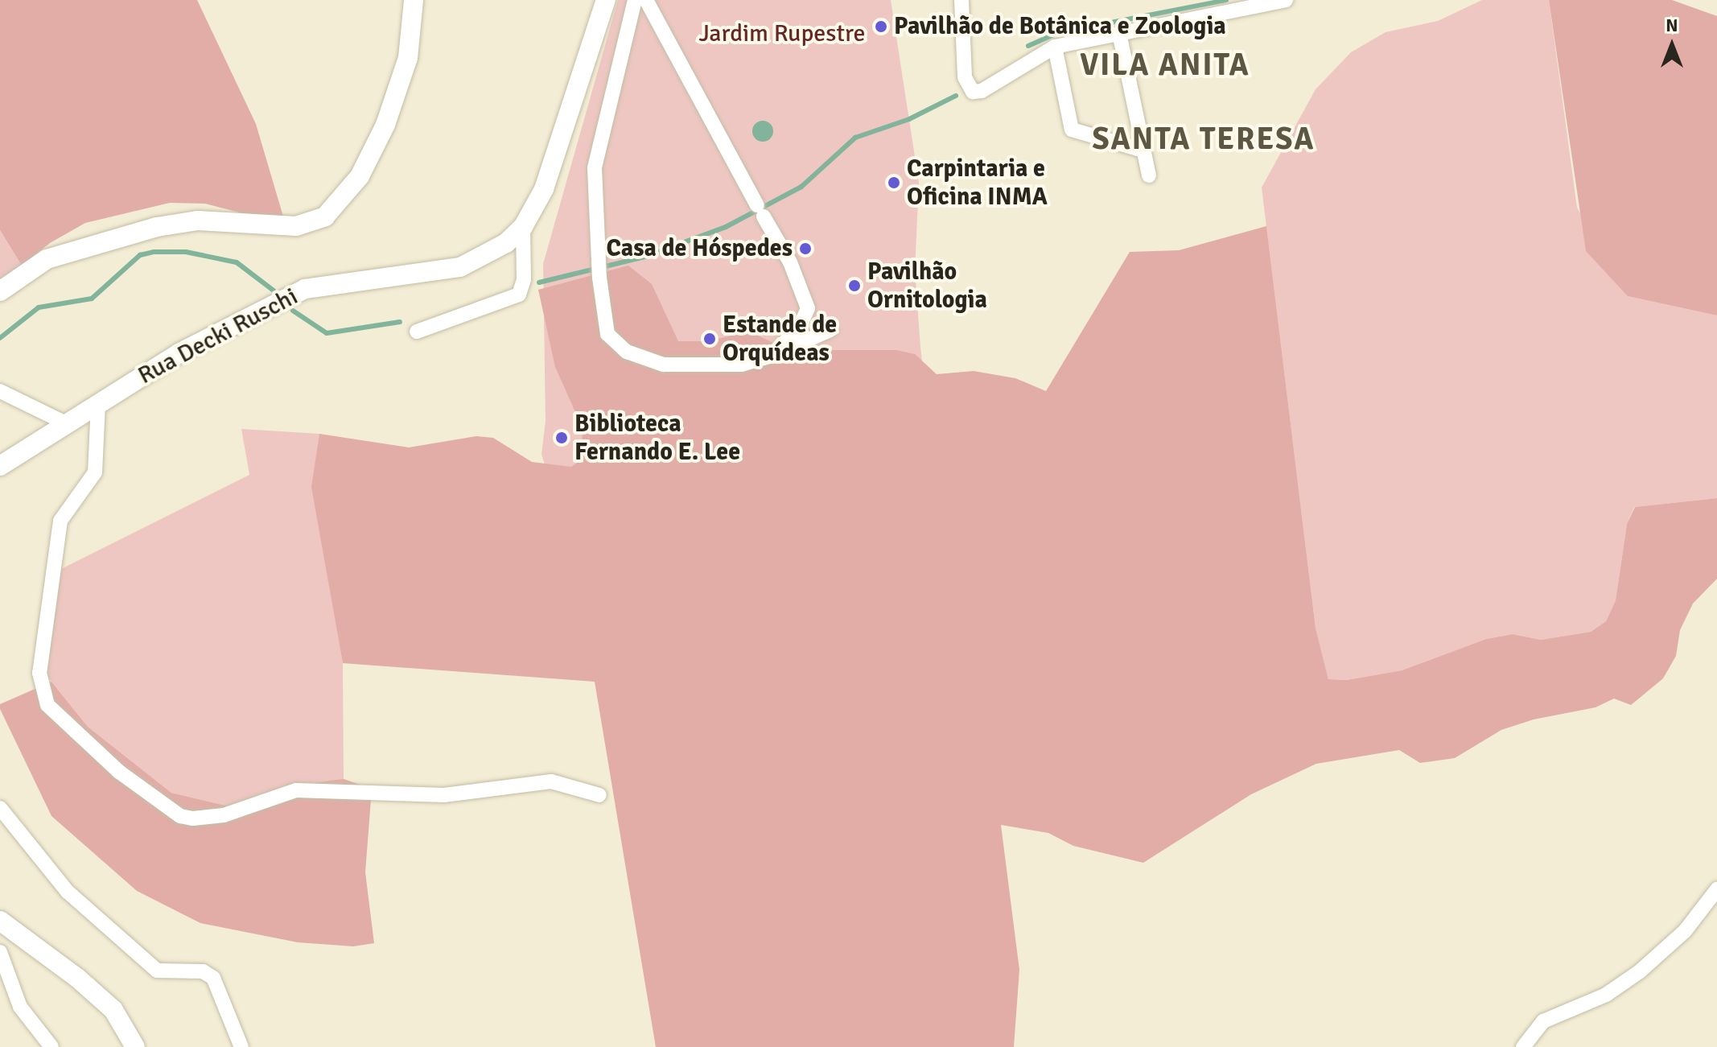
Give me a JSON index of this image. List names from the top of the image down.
{
  "streets": {
    "street": ["Rua Decki Ruschi"]
  },
  "districts": ["VILA ANITA", "SANTA TERESA"],
  "parks": ["Jardim Rupestre"],
  "places": [
    "Pavilhão de Botânica e Zoologia",
    "Carpintaria e Oficina INMA",
    "Casa de Hóspedes",
    "Pavilhão Ornitologia",
    "Estande de Orquídeas",
    "Biblioteca Fernando E. Lee"
  ],
  "north": "top"
}
